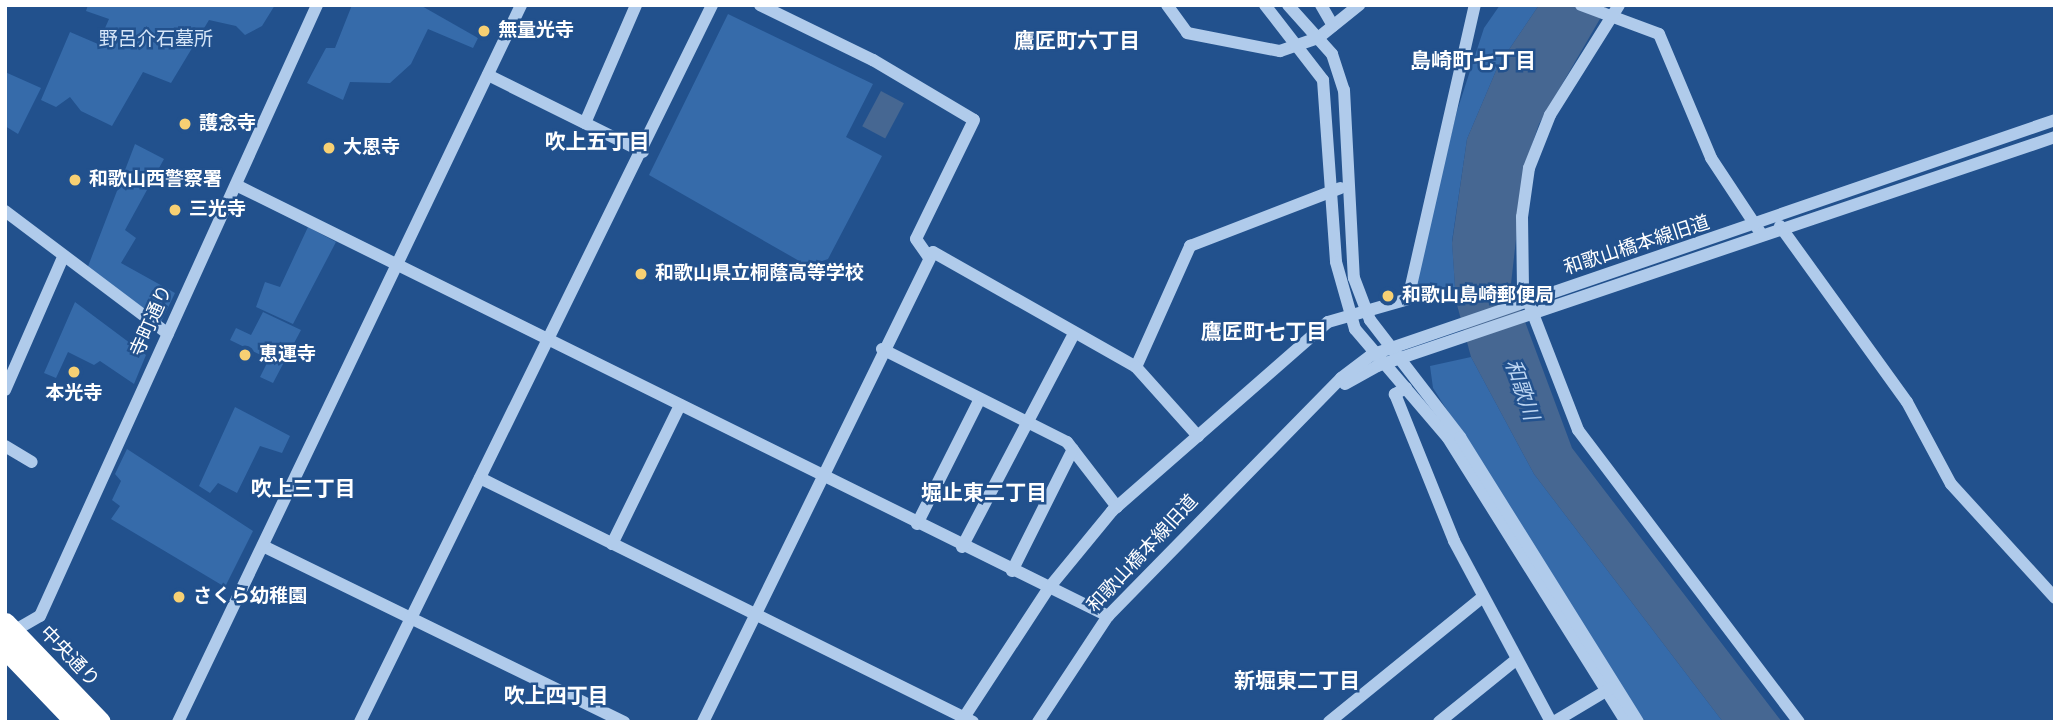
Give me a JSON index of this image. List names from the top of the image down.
{
  "streets": {
    "highway": ["中央通り"],
    "street": ["和歌山橋本線旧道", "寺町通り"]
  },
  "crossings": [
    ["寺町通り", "中央通り"]
  ],
  "districts": [
    "鷹匠町六丁目",
    "島崎町七丁目",
    "吹上五丁目",
    "鷹匠町七丁目",
    "吹上三丁目",
    "堀止東二丁目",
    "新堀東二丁目",
    "吹上四丁目"
  ],
  "water": ["和歌川"],
  "parks": ["野呂介石墓所"],
  "places": [
    "無量光寺",
    "護念寺",
    "大恩寺",
    "和歌山西警察署",
    "三光寺",
    "和歌山県立桐蔭高等学校",
    "和歌山島崎郵便局",
    "恵運寺",
    "本光寺",
    "さくら幼稚園"
  ]
}
